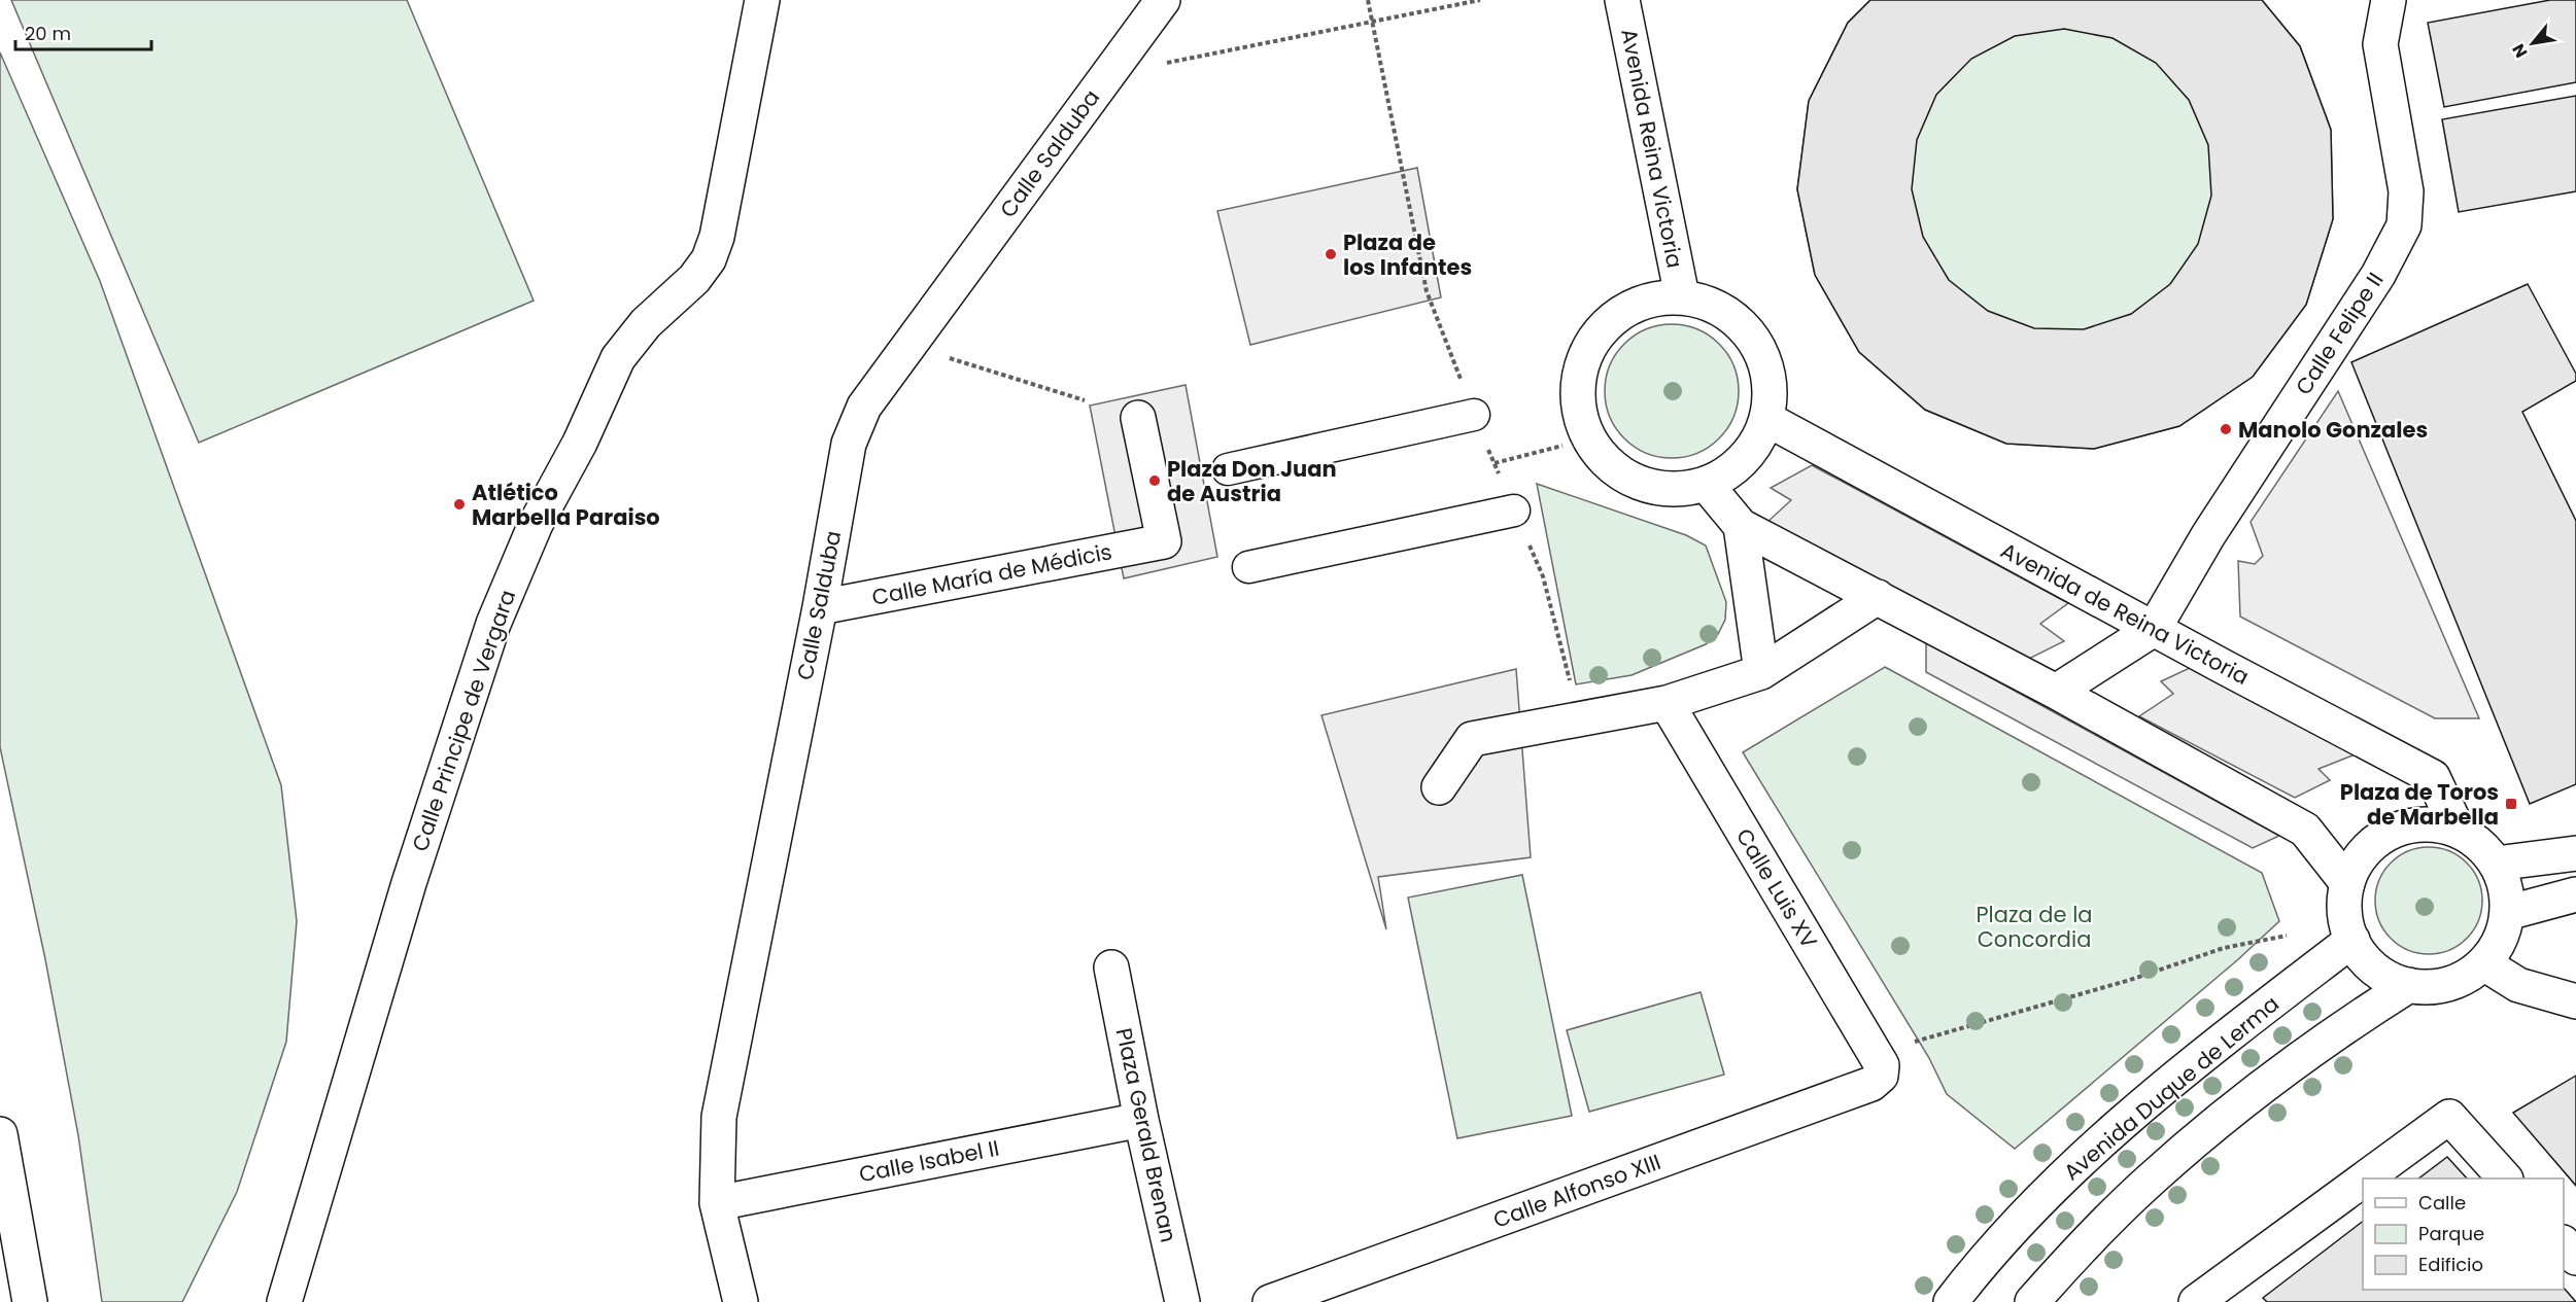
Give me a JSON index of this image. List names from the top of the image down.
{
  "streets": {
    "main road": [
      "Avenida Reina Victoria",
      "Calle Salduba",
      "Calle Felipe II",
      "Calle María de Médicis",
      "Avenida de Reina Victoria",
      "Calle Principe de Vergara",
      "Calle Luis XV",
      "Avenida Duque de Lerma",
      "Plaza Gerald Brenan",
      "Calle Isabel II",
      "Calle Alfonso XIII"
    ]
  },
  "crossings": [
    ["Avenida Reina Victoria", "Avenida de Reina Victoria"],
    ["Calle Salduba", "Calle María de Médicis"],
    ["Calle Salduba", "Calle Isabel II"],
    ["Calle Felipe II", "Avenida de Reina Victoria"],
    ["Avenida de Reina Victoria", "Avenida Duque de Lerma"],
    ["Calle Luis XV", "Calle Alfonso XIII"],
    ["Plaza Gerald Brenan", "Calle Isabel II"]
  ],
  "parks": ["Plaza de la Concordia"],
  "places": {
    "other": [
      "Plaza de los Infantes",
      "Manolo Gonzales",
      "Plaza Don Juan de Austria",
      "Atlético Marbella Paraiso"
    ],
    "transit": ["Plaza de Toros de Marbella"]
  },
  "legend": ["Calle", "Parque", "Edificio"],
  "scale_bar": "20 m",
  "north": "bottom left"
}
